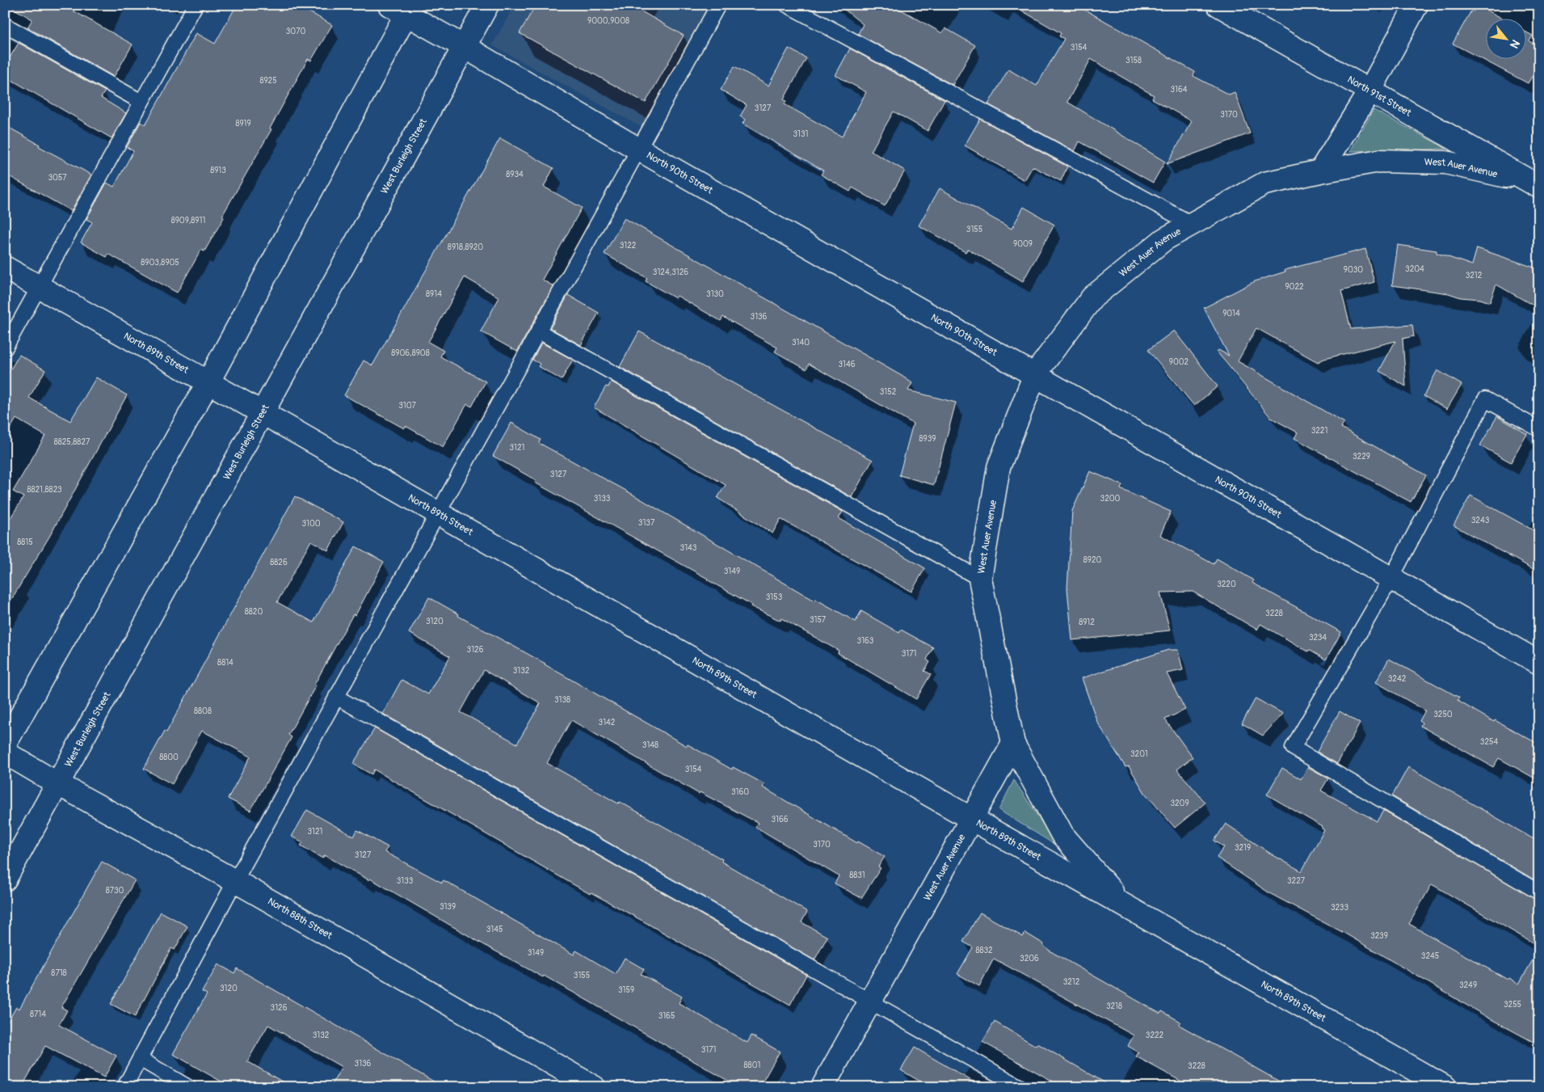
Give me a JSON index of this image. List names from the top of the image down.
{
  "streets": {
    "street": [
      "North 91st Street",
      "West Burleigh Street",
      "West Auer Avenue",
      "North 90th Street",
      "North 89th Street",
      "North 88th Street"
    ]
  },
  "crossings": [
    ["North 91st Street", "West Auer Avenue"],
    ["West Burleigh Street", "North 90th Street"],
    ["West Burleigh Street", "North 89th Street"],
    ["West Burleigh Street", "North 88th Street"],
    ["West Auer Avenue", "North 90th Street"],
    ["West Auer Avenue", "North 89th Street"]
  ],
  "house_numbers": [
    "9000,9008",
    "3070",
    "3154",
    "3158",
    "8925",
    "3164",
    "3127",
    "3170",
    "8919",
    "3131",
    "8913",
    "8934",
    "3057",
    "8909,8911",
    "3155",
    "9009",
    "3122",
    "8918,8920",
    "8903,8905",
    "3204",
    "9030",
    "3124,3126",
    "3212",
    "9022",
    "8914",
    "3130",
    "9014",
    "3136",
    "3140",
    "8906,8908",
    "9002",
    "3146",
    "3152",
    "3107",
    "3221",
    "8939",
    "8825,8827",
    "3121",
    "3229",
    "3127",
    "8821,8823",
    "3133",
    "3200",
    "3243",
    "3137",
    "3100",
    "8815",
    "3143",
    "8920",
    "8826",
    "3149",
    "3220",
    "3153",
    "8820",
    "3228",
    "3157",
    "3120",
    "8912",
    "3234",
    "3163",
    "3126",
    "3171",
    "8814",
    "3132",
    "3242",
    "3138",
    "8808",
    "3250",
    "3142",
    "3254",
    "3148",
    "3201",
    "8800",
    "3154",
    "3160",
    "3209",
    "3166",
    "3121",
    "3170",
    "3219",
    "3127",
    "8831",
    "3133",
    "3227",
    "8730",
    "3139",
    "3233",
    "3145",
    "3239",
    "8832",
    "3149",
    "3245",
    "3206",
    "8718",
    "3155",
    "3212",
    "3249",
    "3120",
    "3159",
    "3255",
    "3218",
    "3126",
    "8714",
    "3165",
    "3132",
    "3222",
    "3171",
    "3136",
    "8801",
    "3228"
  ],
  "north": "bottom right"
}
